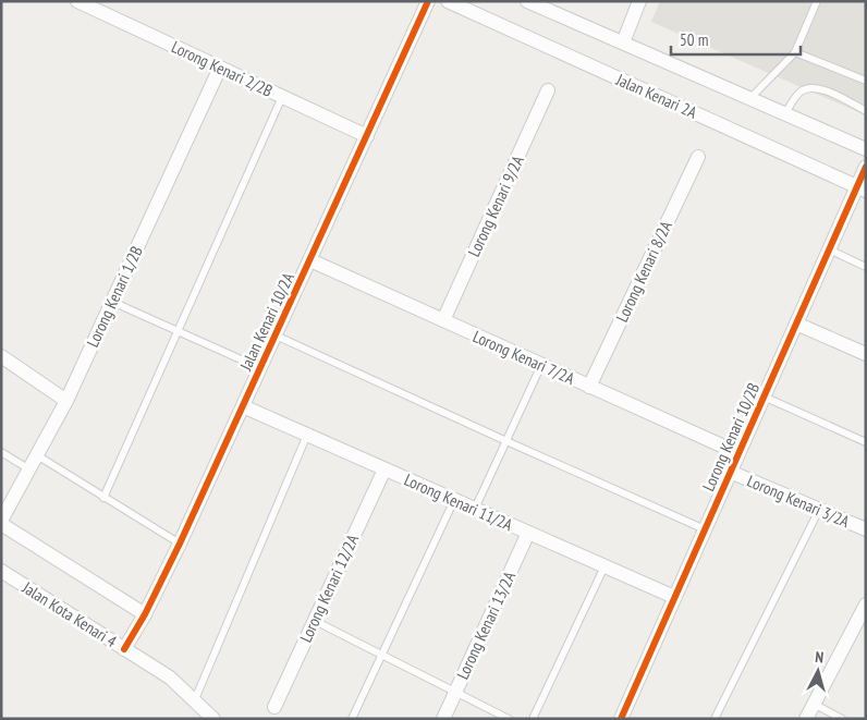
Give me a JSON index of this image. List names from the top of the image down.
{
  "streets": {
    "street": [
      "Lorong Kenari 2/2B",
      "Jalan Kenari 2A",
      "Lorong Kenari 9/2A",
      "Lorong Kenari 8/2A",
      "Lorong Kenari 1/2B",
      "Jalan Kenari 10/2A",
      "Lorong Kenari 7/2A",
      "Lorong Kenari 10/2B",
      "Lorong Kenari 3/2A",
      "Lorong Kenari 11/2A",
      "Lorong Kenari 12/2A",
      "Jalan Kota Kenari 4",
      "Lorong Kenari 13/2A"
    ]
  },
  "crossings": [
    ["Lorong Kenari 2/2B", "Lorong Kenari 1/2B"],
    ["Lorong Kenari 2/2B", "Jalan Kenari 10/2A"],
    ["Jalan Kenari 2A", "Lorong Kenari 10/2B"],
    ["Lorong Kenari 9/2A", "Lorong Kenari 7/2A"],
    ["Lorong Kenari 8/2A", "Lorong Kenari 7/2A"],
    ["Jalan Kenari 10/2A", "Lorong Kenari 7/2A"],
    ["Jalan Kenari 10/2A", "Lorong Kenari 11/2A"],
    ["Jalan Kenari 10/2A", "Jalan Kota Kenari 4"],
    ["Lorong Kenari 7/2A", "Lorong Kenari 10/2B"],
    ["Lorong Kenari 10/2B", "Lorong Kenari 3/2A"],
    ["Lorong Kenari 10/2B", "Lorong Kenari 11/2A"],
    ["Lorong Kenari 11/2A", "Lorong Kenari 12/2A"],
    ["Lorong Kenari 11/2A", "Lorong Kenari 13/2A"]
  ],
  "scale_bar": "50 m",
  "north": "top"
}
